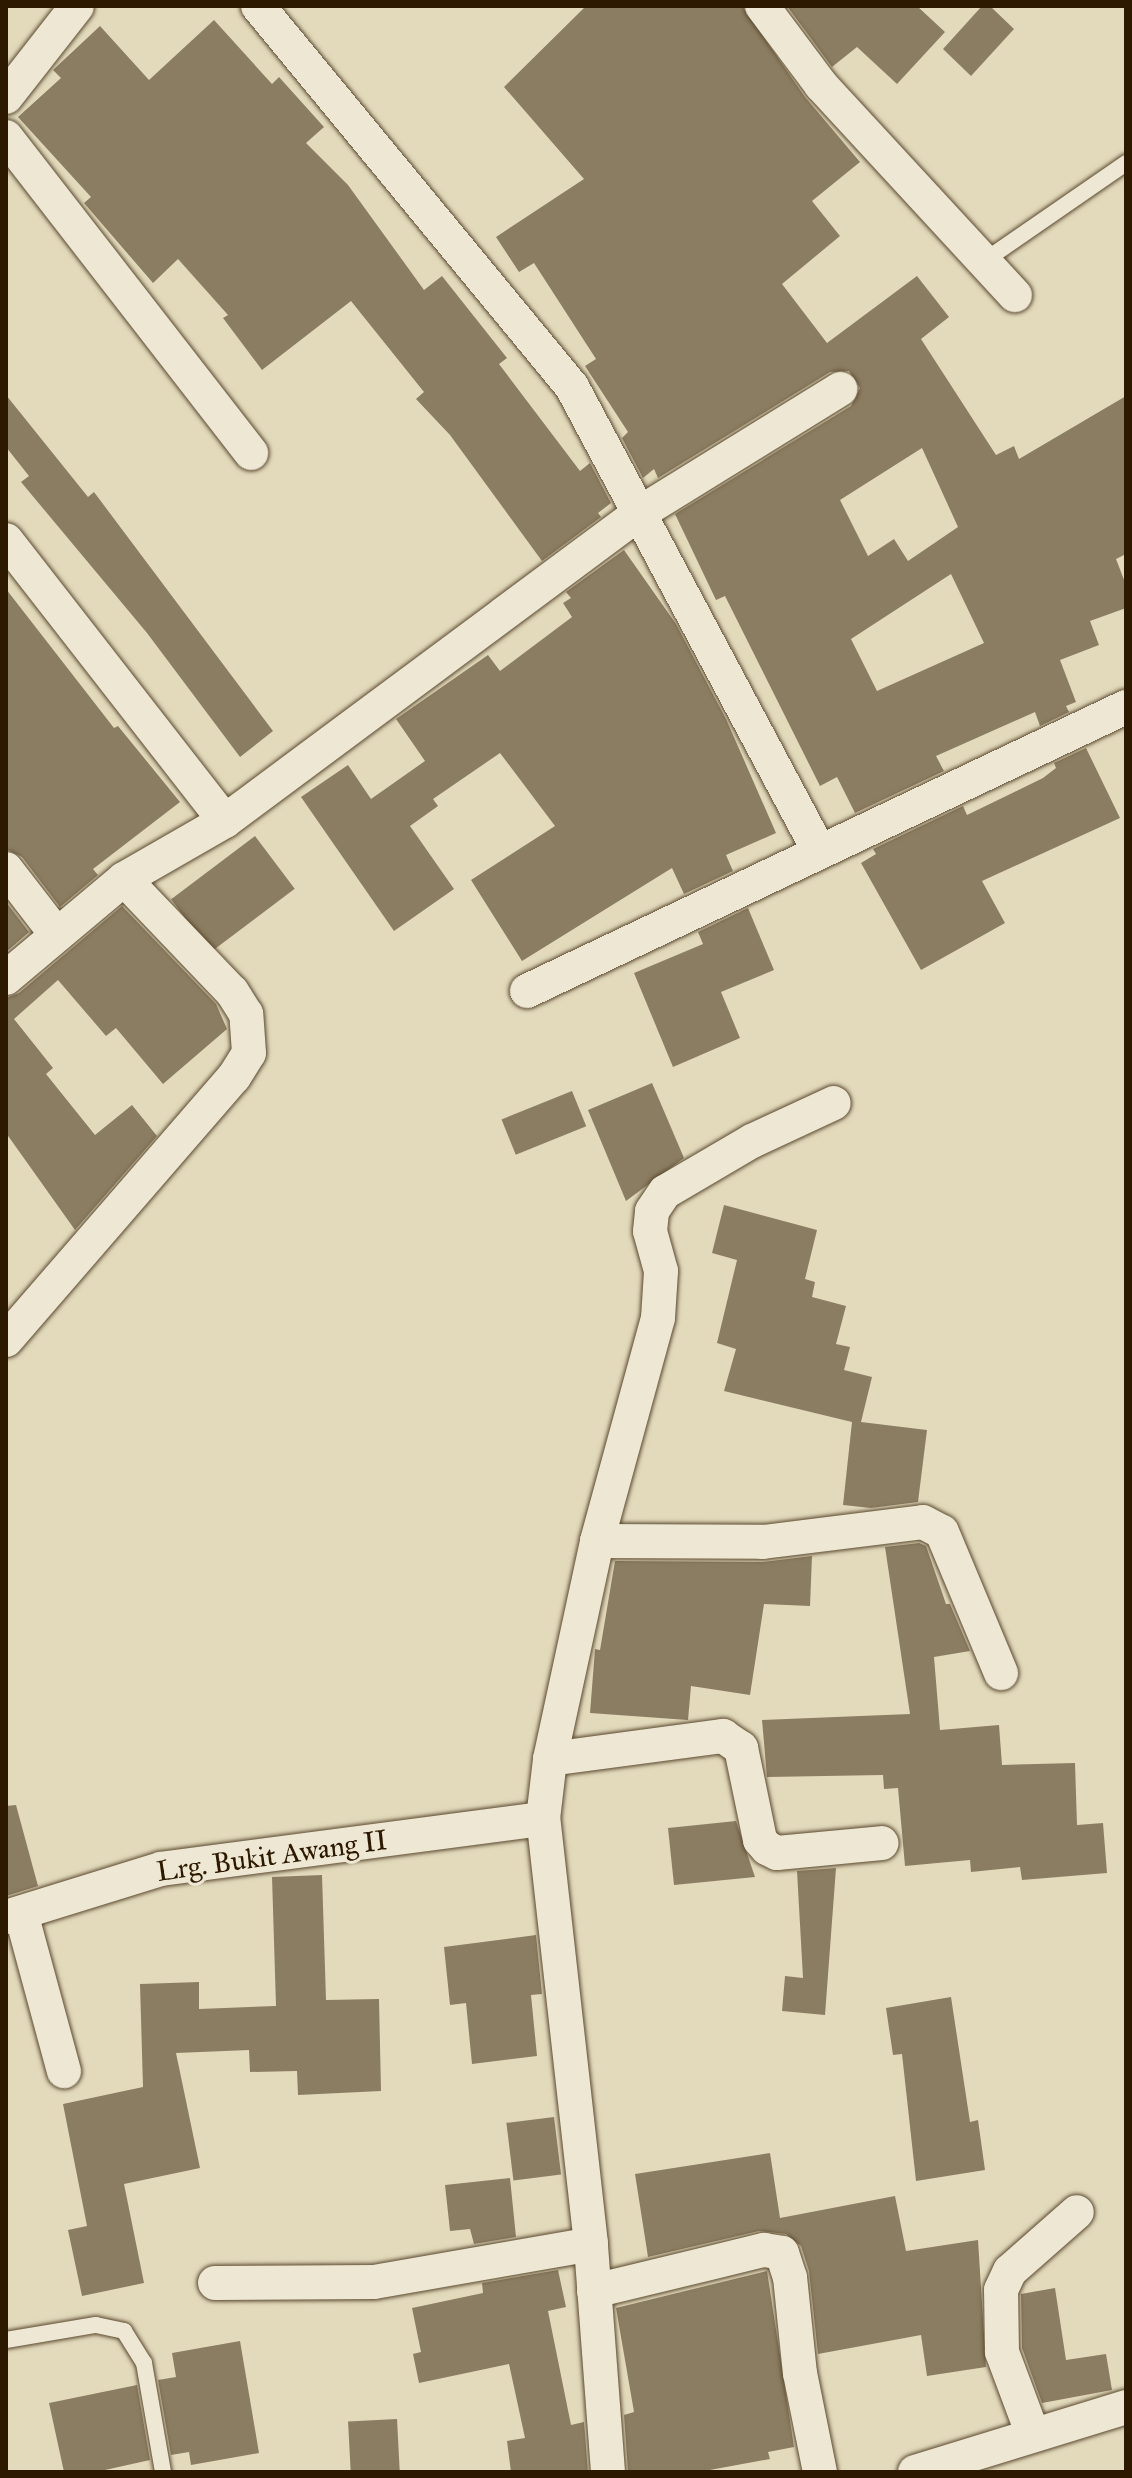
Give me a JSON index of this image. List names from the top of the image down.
{
  "streets": {
    "street": ["Lrg. Bukit Awang II"]
  }
}
